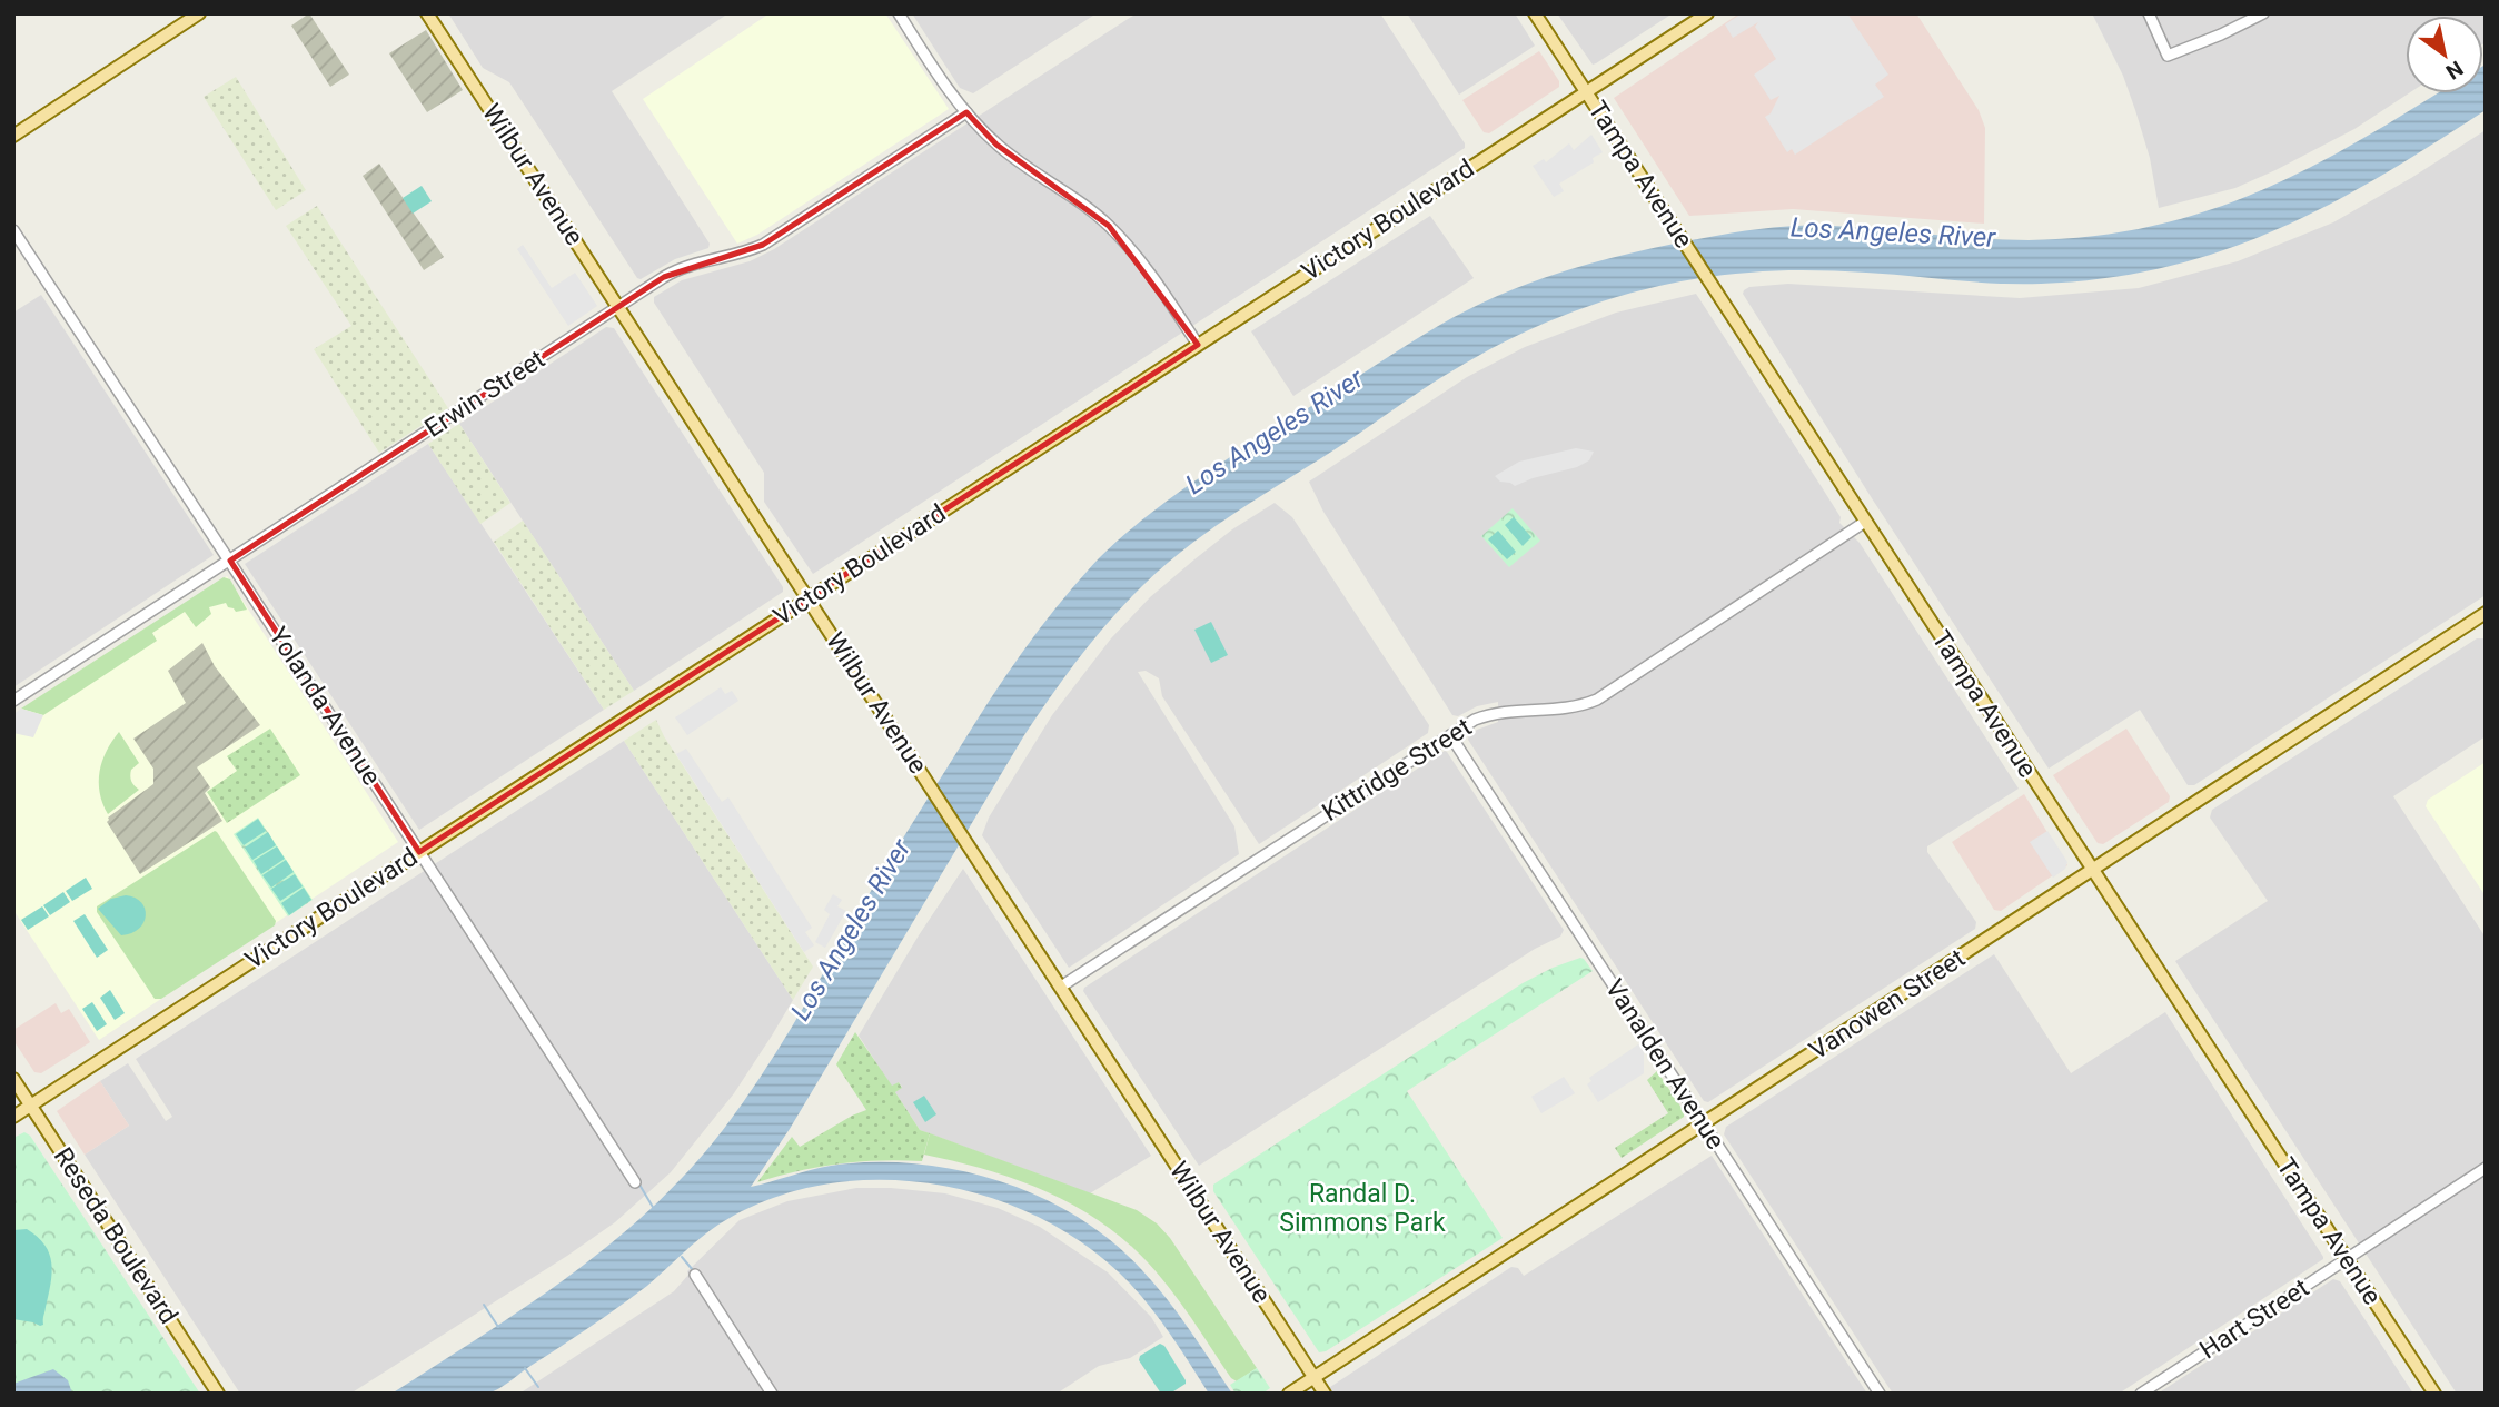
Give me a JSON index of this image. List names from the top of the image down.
{
  "streets": {
    "main road": [
      "Wilbur Avenue",
      "Tampa Avenue",
      "Victory Boulevard",
      "Vanowen Street",
      "Reseda Boulevard"
    ],
    "street": [
      "Erwin Street",
      "Yolanda Avenue",
      "Kittridge Street",
      "Vanalden Avenue",
      "Hart Street"
    ]
  },
  "crossings": [
    ["Wilbur Avenue", "Victory Boulevard"],
    ["Wilbur Avenue", "Erwin Street"],
    ["Wilbur Avenue", "Kittridge Street"],
    ["Wilbur Avenue", "Vanowen Street"],
    ["Tampa Avenue", "Victory Boulevard"],
    ["Tampa Avenue", "Kittridge Street"],
    ["Tampa Avenue", "Vanowen Street"],
    ["Tampa Avenue", "Hart Street"],
    ["Victory Boulevard", "Yolanda Avenue"],
    ["Victory Boulevard", "Reseda Boulevard"],
    ["Erwin Street", "Yolanda Avenue"],
    ["Kittridge Street", "Vanalden Avenue"],
    ["Vanowen Street", "Vanalden Avenue"]
  ],
  "water": ["Los Angeles River"],
  "parks": ["Randal D. Simmons Park"],
  "north": "bottom right"
}
